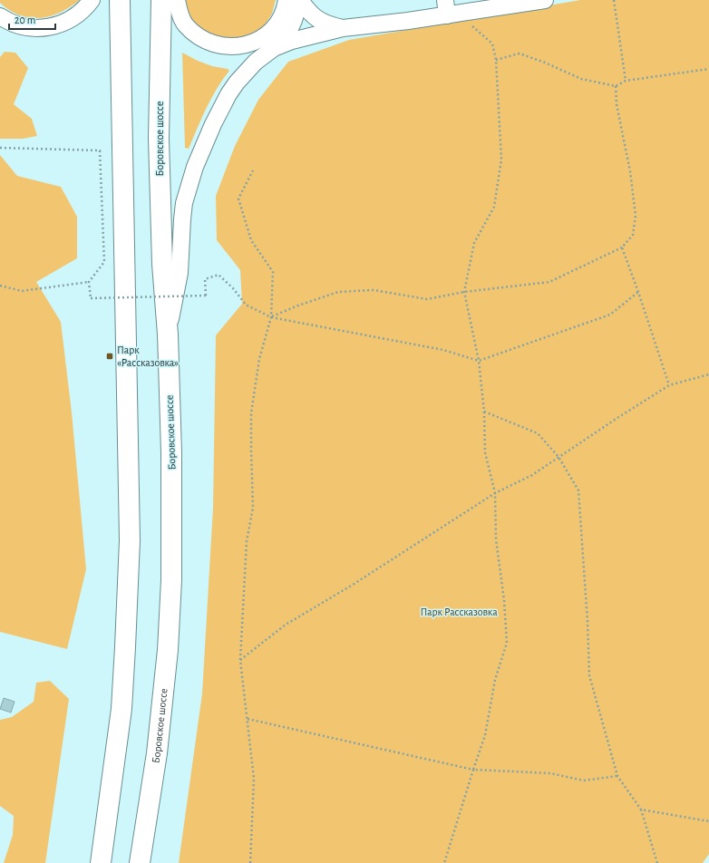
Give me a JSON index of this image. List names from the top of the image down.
{
  "streets": {
    "main road": ["Боровское шоссе"]
  },
  "parks": ["Парк Рассказовка"],
  "places": {
    "transit": ["Парк «Рассказовка»"]
  },
  "scale_bar": "20 m"
}
